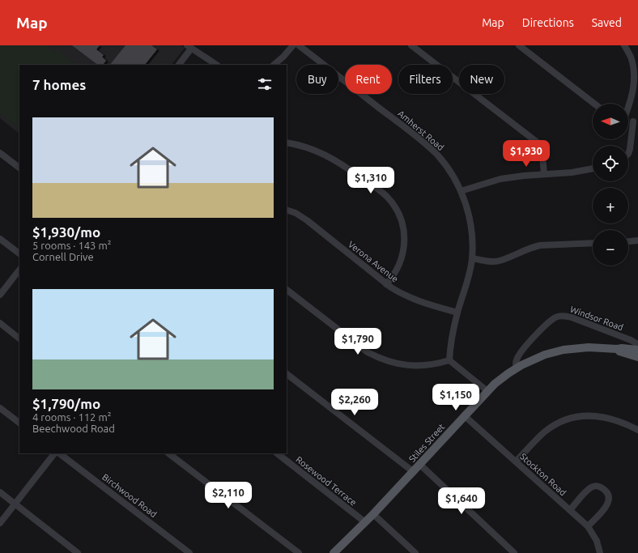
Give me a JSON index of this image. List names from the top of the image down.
{
  "streets": {
    "main road": ["Stiles Street"],
    "street": [
      "Amherst Road",
      "Verona Avenue",
      "Windsor Road",
      "Stockton Road",
      "Rosewood Terrace",
      "Birchwood Road"
    ]
  },
  "crossings": [
    ["Amherst Road", "Verona Avenue"],
    ["Windsor Road", "Stiles Street"],
    ["Stiles Street", "Stockton Road"],
    ["Stiles Street", "Rosewood Terrace"]
  ],
  "north": "left",
  "page": {
    "header": "Map",
    "nav": ["Map", "Directions", "Saved"],
    "chip": [
      "Buy",
      "Rent",
      "Filters",
      "New"
    ],
    "heading": "7 homes",
    "map_buttons": ["+", "−"],
    "list": [
      {
        "name": "$1,930/mo",
        "note": "5 rooms · 143 m² · Cornell Drive"
      },
      {
        "name": "$1,790/mo",
        "note": "4 rooms · 112 m² · Beechwood Road"
      }
    ],
    "price": [
      "$1,930",
      "$1,310",
      "$1,790",
      "$1,150",
      "$2,260",
      "$2,110",
      "$1,640"
    ]
  }
}
